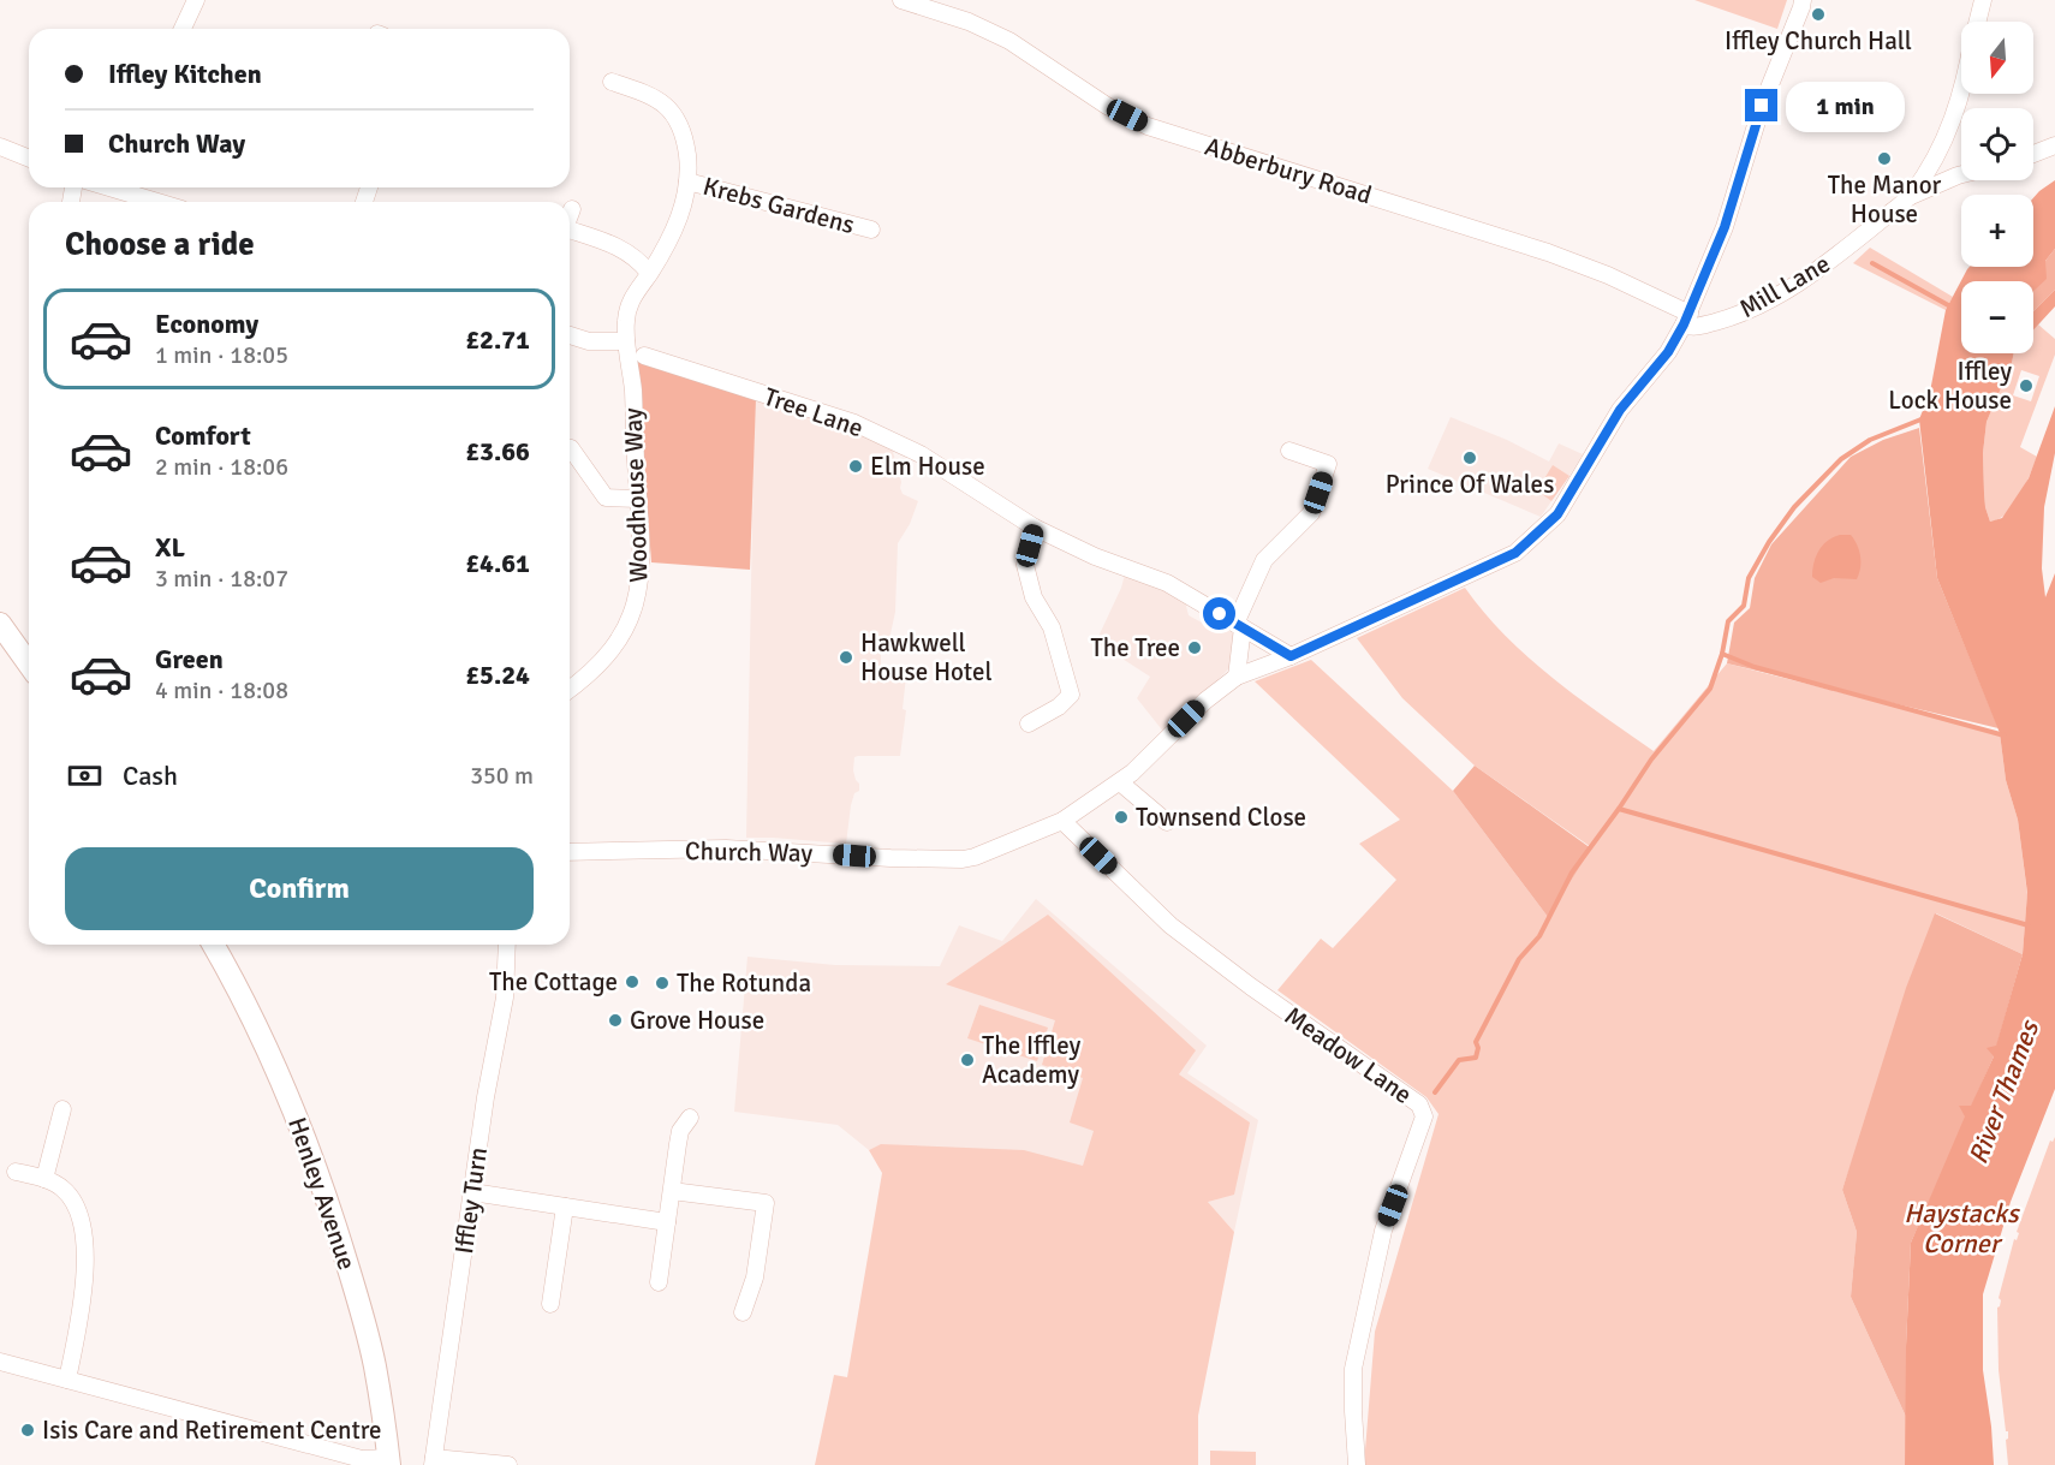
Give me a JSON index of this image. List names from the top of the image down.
{
  "streets": {
    "main road": ["Henley Avenue"],
    "street": [
      "Abberbury Road",
      "Krebs Gardens",
      "Mill Lane",
      "Tree Lane",
      "Woodhouse Way",
      "Church Way",
      "Meadow Lane",
      "Iffley Turn"
    ]
  },
  "crossings": [
    ["Abberbury Road", "Mill Lane"],
    ["Abberbury Road", "Church Way"],
    ["Krebs Gardens", "Woodhouse Way"],
    ["Mill Lane", "Church Way"],
    ["Tree Lane", "Church Way"],
    ["Church Way", "Meadow Lane"]
  ],
  "water": ["River Thames", "Haystacks Corner"],
  "places": [
    "Iffley Church Hall",
    "The Manor House",
    "Iffley Lock House",
    "Prince Of Wales",
    "Elm House",
    "The Tree",
    "Hawkwell House Hotel",
    "Townsend Close",
    "The Cottage",
    "The Rotunda",
    "Grove House",
    "The Iffley Academy",
    "Isis Care and Retirement Centre"
  ],
  "north": "bottom",
  "page": {
    "map_buttons": ["+", "−"],
    "banner": ["Iffley Kitchen", "Church Way"],
    "bubble": "1 min",
    "heading": "Choose a ride",
    "list": [
      {
        "name": "Economy",
        "note": "1 min · 18:05",
        "value": "£2.71"
      },
      {
        "name": "Comfort",
        "note": "2 min · 18:06",
        "value": "£3.66"
      },
      {
        "name": "XL",
        "note": "3 min · 18:07",
        "value": "£4.61"
      },
      {
        "name": "Green",
        "note": "4 min · 18:08",
        "value": "£5.24"
      }
    ],
    "pay": ["Cash", "350 m"],
    "buttons": "Confirm"
  }
}
